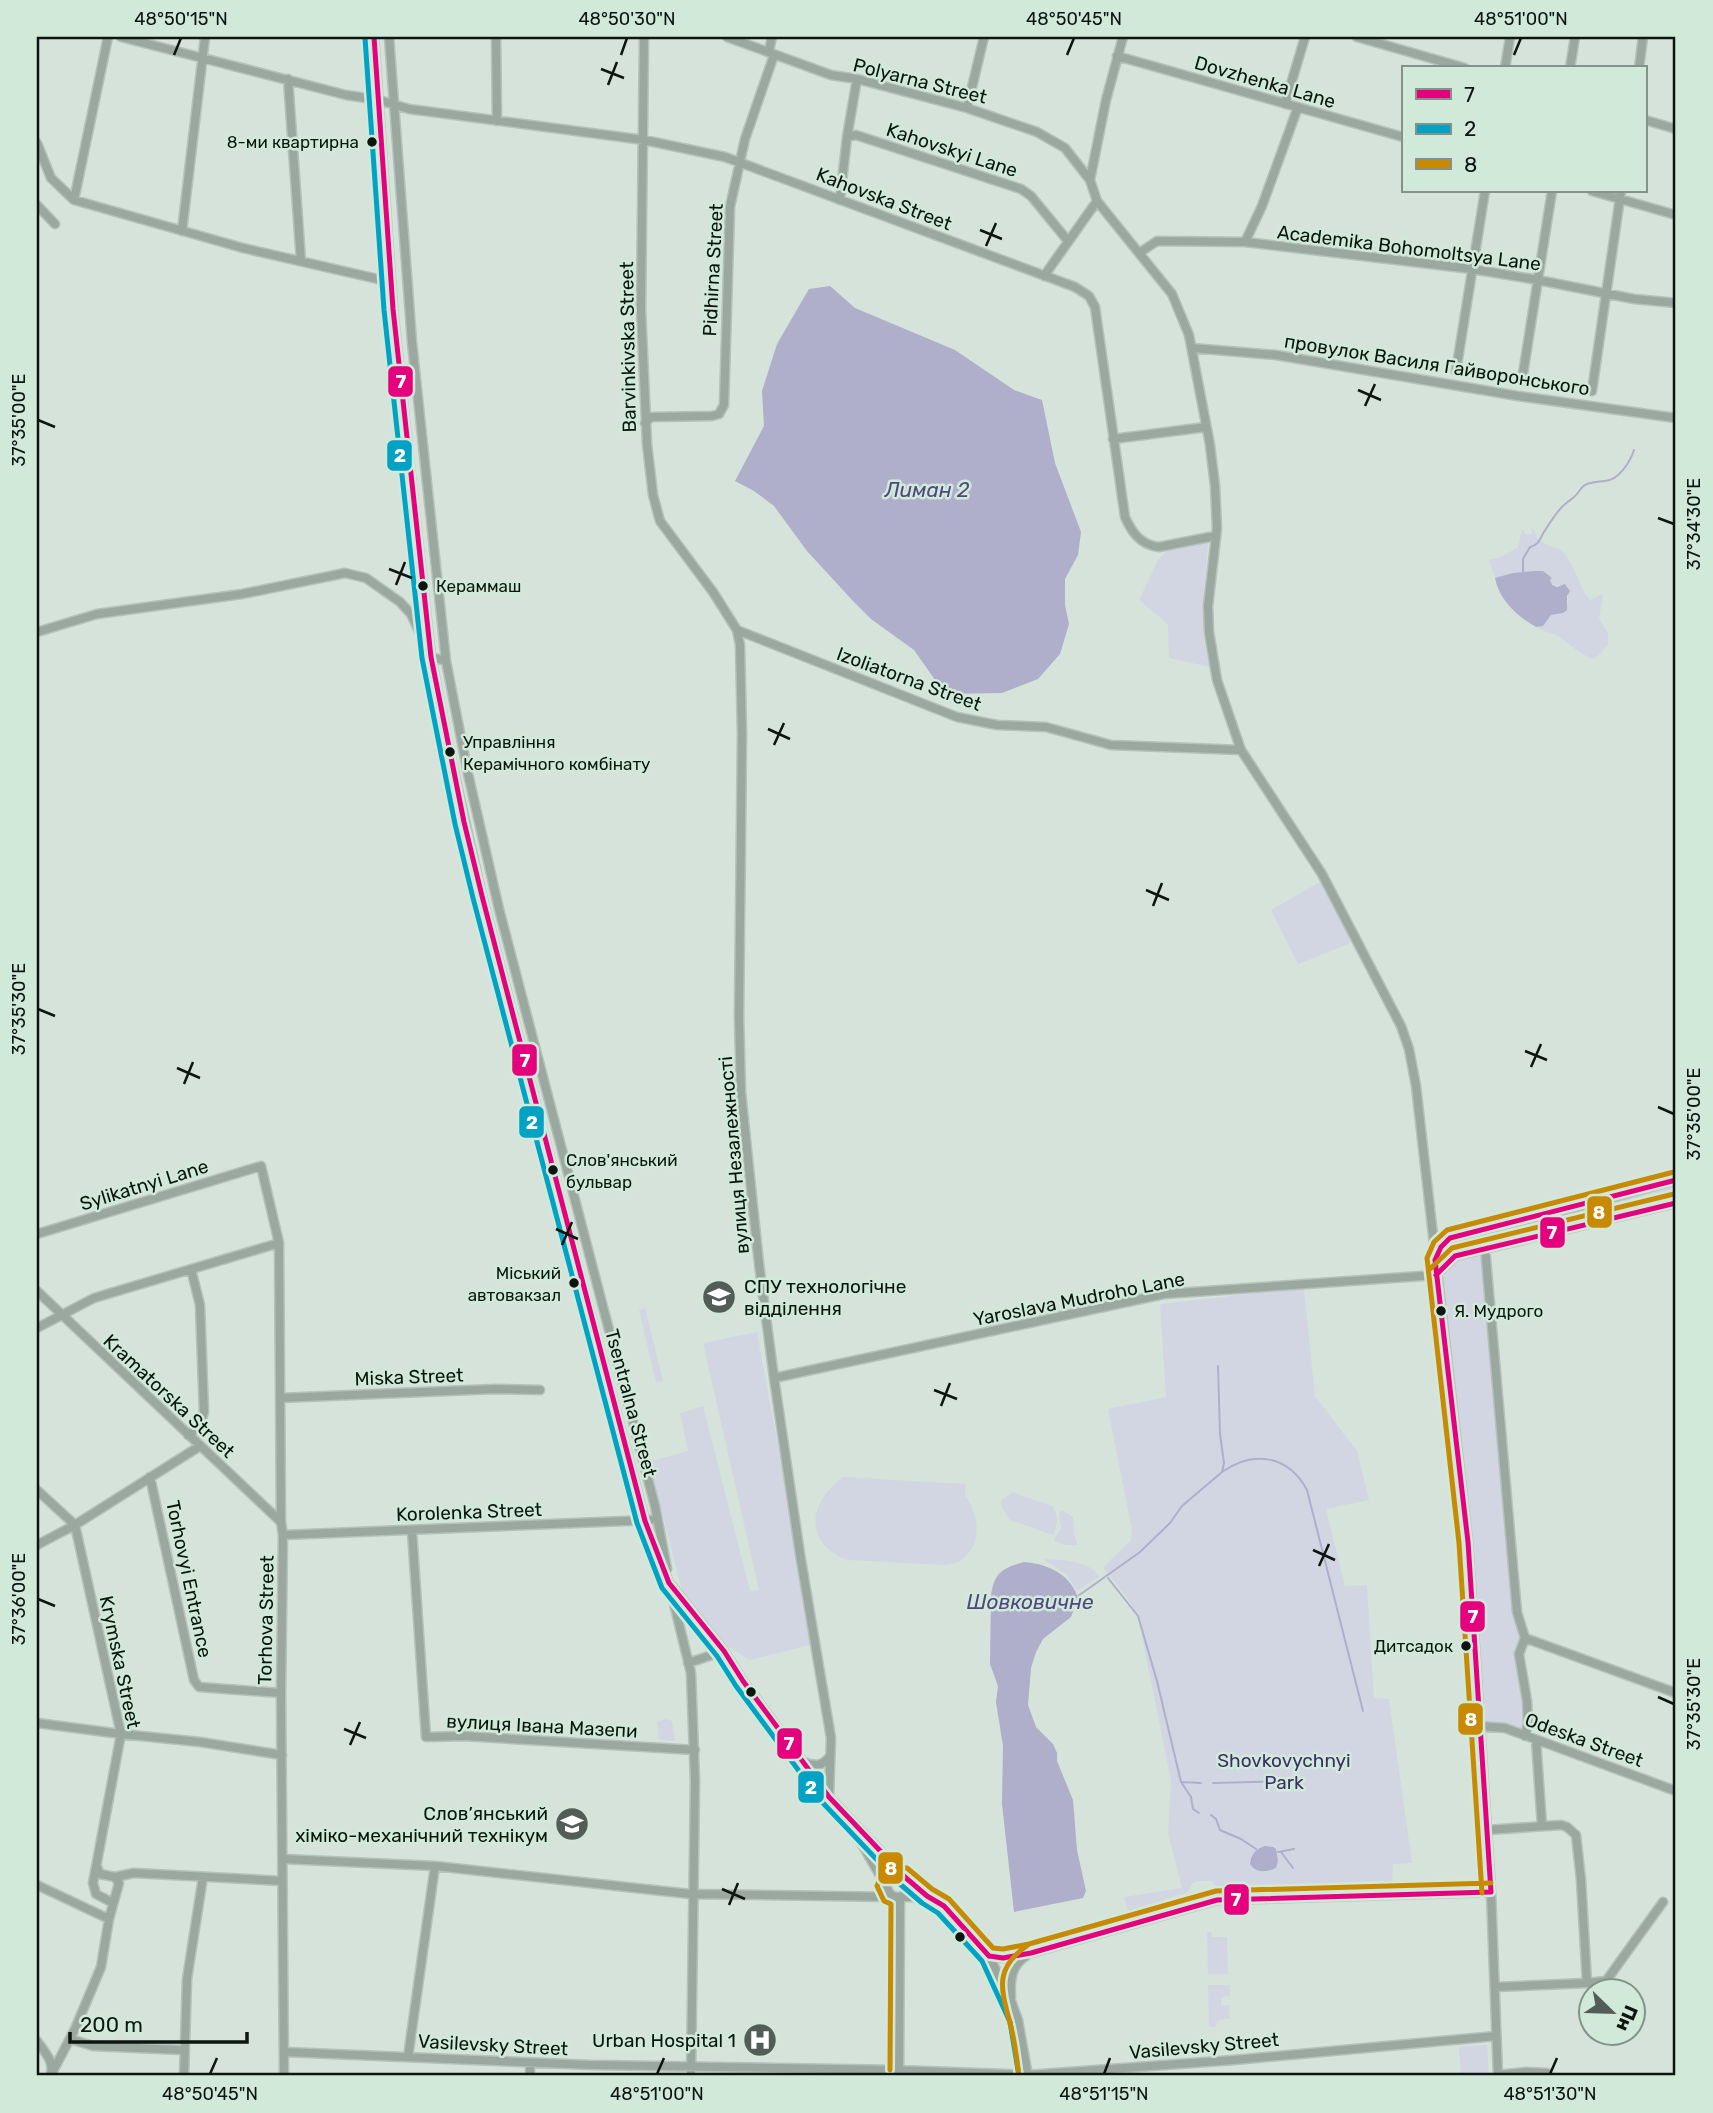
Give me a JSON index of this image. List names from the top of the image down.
{
  "streets": {
    "street": [
      "Polyarna Street",
      "Dovzhenka Lane",
      "Kahovskyi Lane",
      "Kahovska Street",
      "Academika Bohomoltsya Lane",
      "Pidhirna Street",
      "Barvinkivska Street",
      "провулок Василя Гайворонського",
      "Izoliatorna Street",
      "вулиця Незалежності",
      "Sylikatnyi Lane",
      "Yaroslava Mudroho Lane",
      "Miska Street",
      "Kramatorska Street",
      "Tsentralna Street",
      "Korolenka Street",
      "Torhovyi Entrance",
      "Torhova Street",
      "Krymska Street",
      "вулиця Івана Мазепи",
      "Odeska Street",
      "Vasilevsky Street"
    ]
  },
  "crossings": [
    ["Polyarna Street", "Pidhirna Street"],
    ["Kahovska Street", "Pidhirna Street"],
    ["Kahovska Street", "Barvinkivska Street"],
    ["Kahovska Street", "Tsentralna Street"],
    ["Pidhirna Street", "Barvinkivska Street"],
    ["Barvinkivska Street", "Izoliatorna Street"],
    ["Barvinkivska Street", "вулиця Незалежності"],
    ["Izoliatorna Street", "вулиця Незалежності"],
    ["вулиця Незалежності", "Yaroslava Mudroho Lane"],
    ["Sylikatnyi Lane", "Torhova Street"],
    ["Miska Street", "Torhova Street"],
    ["Kramatorska Street", "Torhova Street"],
    ["Tsentralna Street", "Korolenka Street"],
    ["Tsentralna Street", "вулиця Івана Мазепи"],
    ["Tsentralna Street", "Vasilevsky Street"],
    ["Korolenka Street", "Torhova Street"],
    ["Korolenka Street", "вулиця Івана Мазепи"],
    ["Torhovyi Entrance", "Torhova Street"],
    ["Torhova Street", "Vasilevsky Street"]
  ],
  "water": ["Лиман 2", "Шовковичне"],
  "parks": ["Shovkovychnyi Park"],
  "places": {
    "other": [
      "8-ми квартирна",
      "Кераммаш",
      "Управління Керамічного комбінату",
      "Слов'янський бульвар",
      "Міський автовакзал",
      "Я. Мудрого",
      "Дитсадок"
    ],
    "school or university": ["СПУ технологічне відділення", "Слов’янський хіміко-механічний технікум"],
    "hospital": ["Urban Hospital 1"]
  },
  "lines": ["transit line 7", "transit line 2", "transit line 8"],
  "legend": ["7", "2", "8"],
  "scale_bar": "200 m",
  "north": "bottom right",
  "coordinates": [
    "48°50'15\"N",
    "48°50'30\"N",
    "48°50'45\"N",
    "48°51'00\"N",
    "37°35'00\"E",
    "37°34'30\"E",
    "37°35'30\"E",
    "37°36'00\"E",
    "48°51'15\"N",
    "48°51'30\"N"
  ]
}
